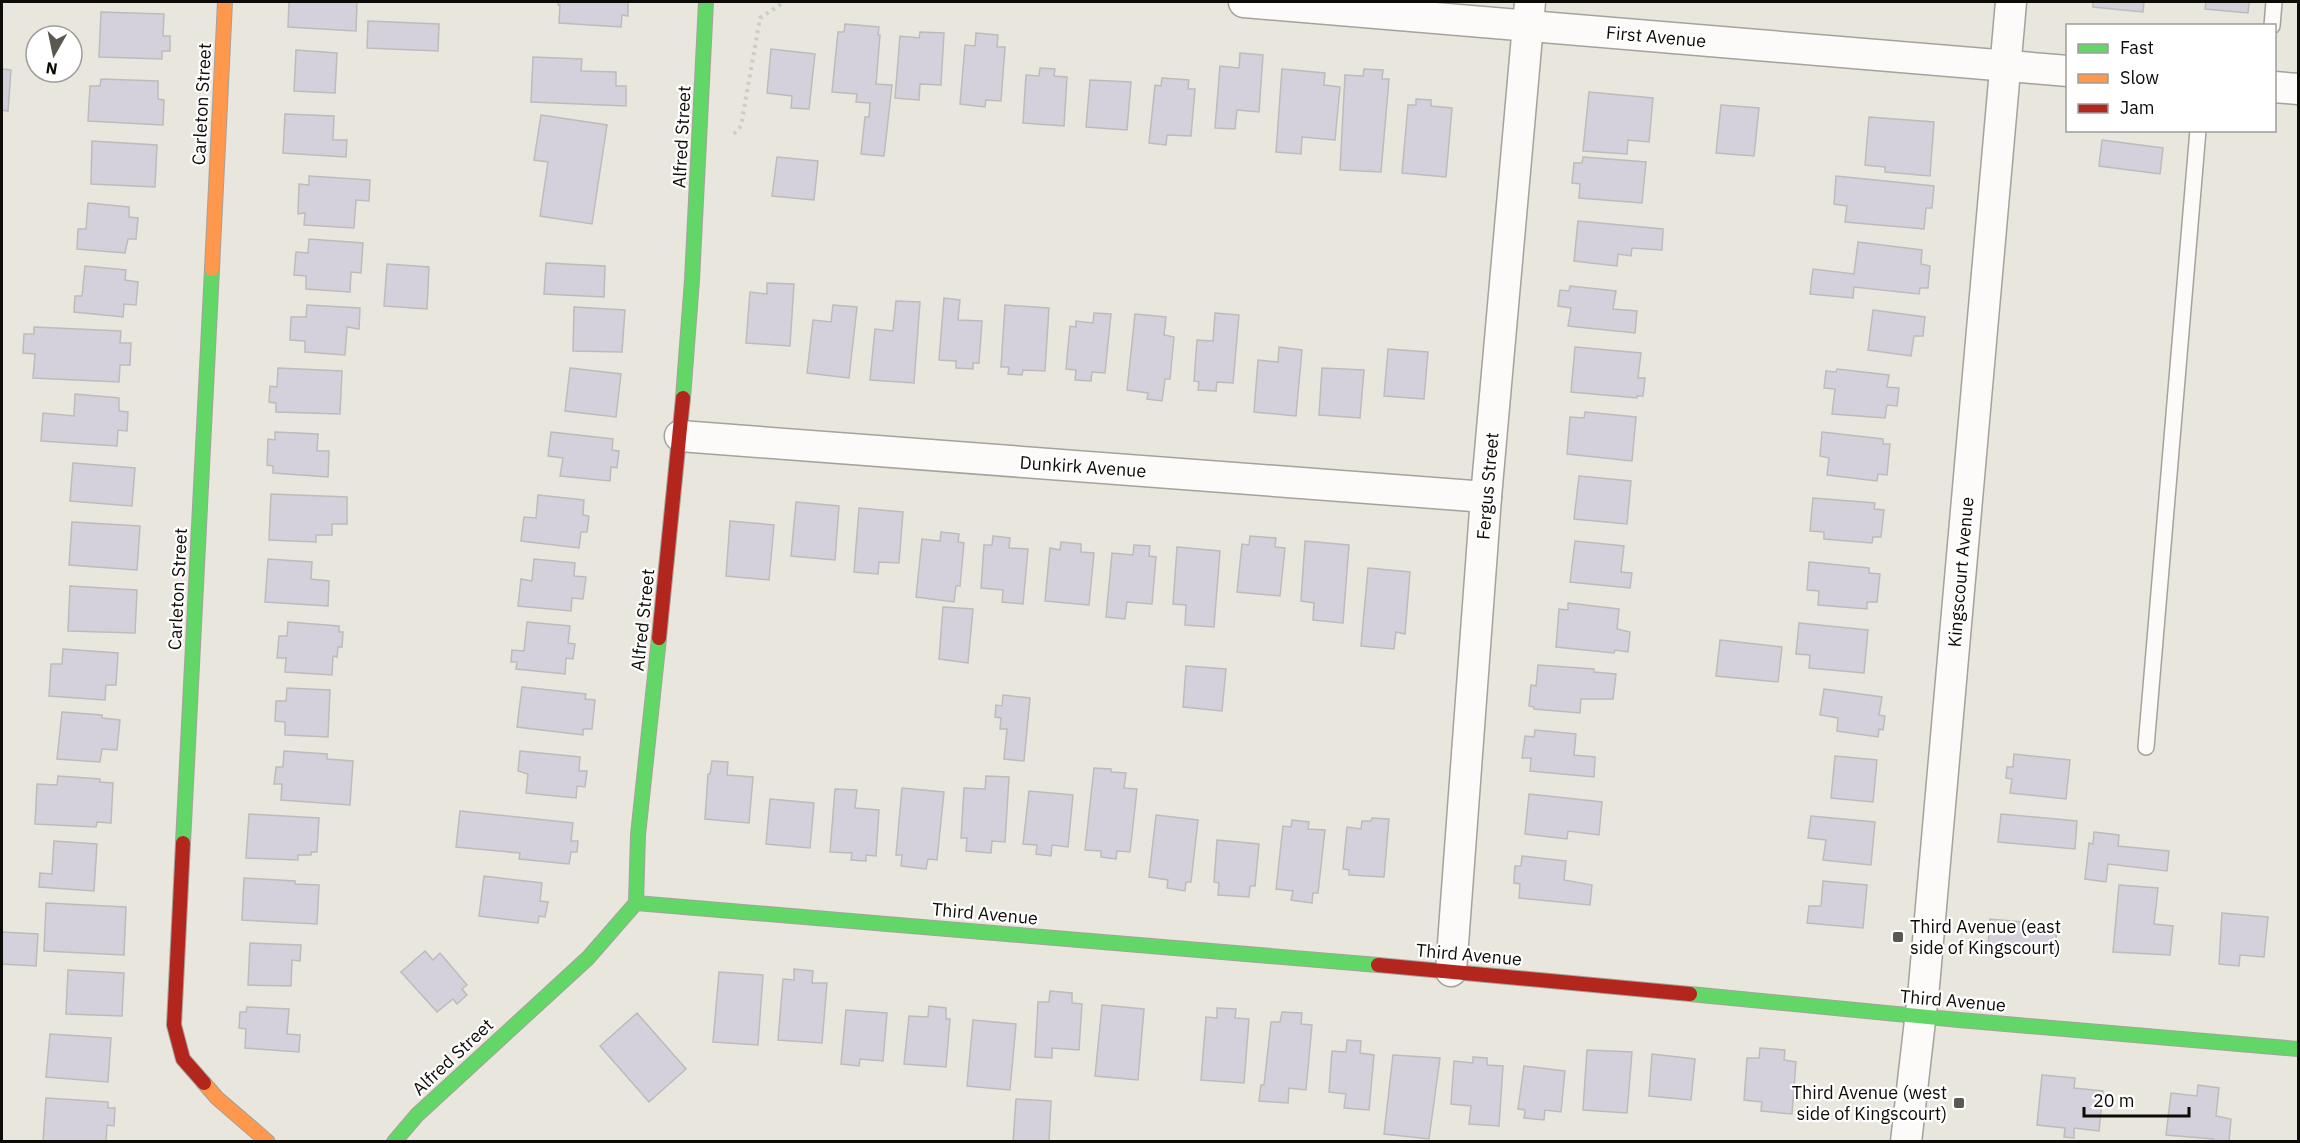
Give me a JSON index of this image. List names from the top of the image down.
{
  "streets": {
    "street": [
      "First Avenue",
      "Carleton Street",
      "Alfred Street",
      "Dunkirk Avenue",
      "Fergus Street",
      "Kingscourt Avenue",
      "Third Avenue"
    ]
  },
  "crossings": [
    ["First Avenue", "Fergus Street"],
    ["First Avenue", "Kingscourt Avenue"],
    ["Alfred Street", "Dunkirk Avenue"],
    ["Alfred Street", "Third Avenue"],
    ["Dunkirk Avenue", "Fergus Street"],
    ["Fergus Street", "Third Avenue"],
    ["Kingscourt Avenue", "Third Avenue"]
  ],
  "places": {
    "transit": ["Third Avenue (east side of Kingscourt)", "Third Avenue (west side of Kingscourt)"]
  },
  "legend": ["Fast", "Slow", "Jam"],
  "scale_bar": "20 m",
  "north": "bottom"
}
